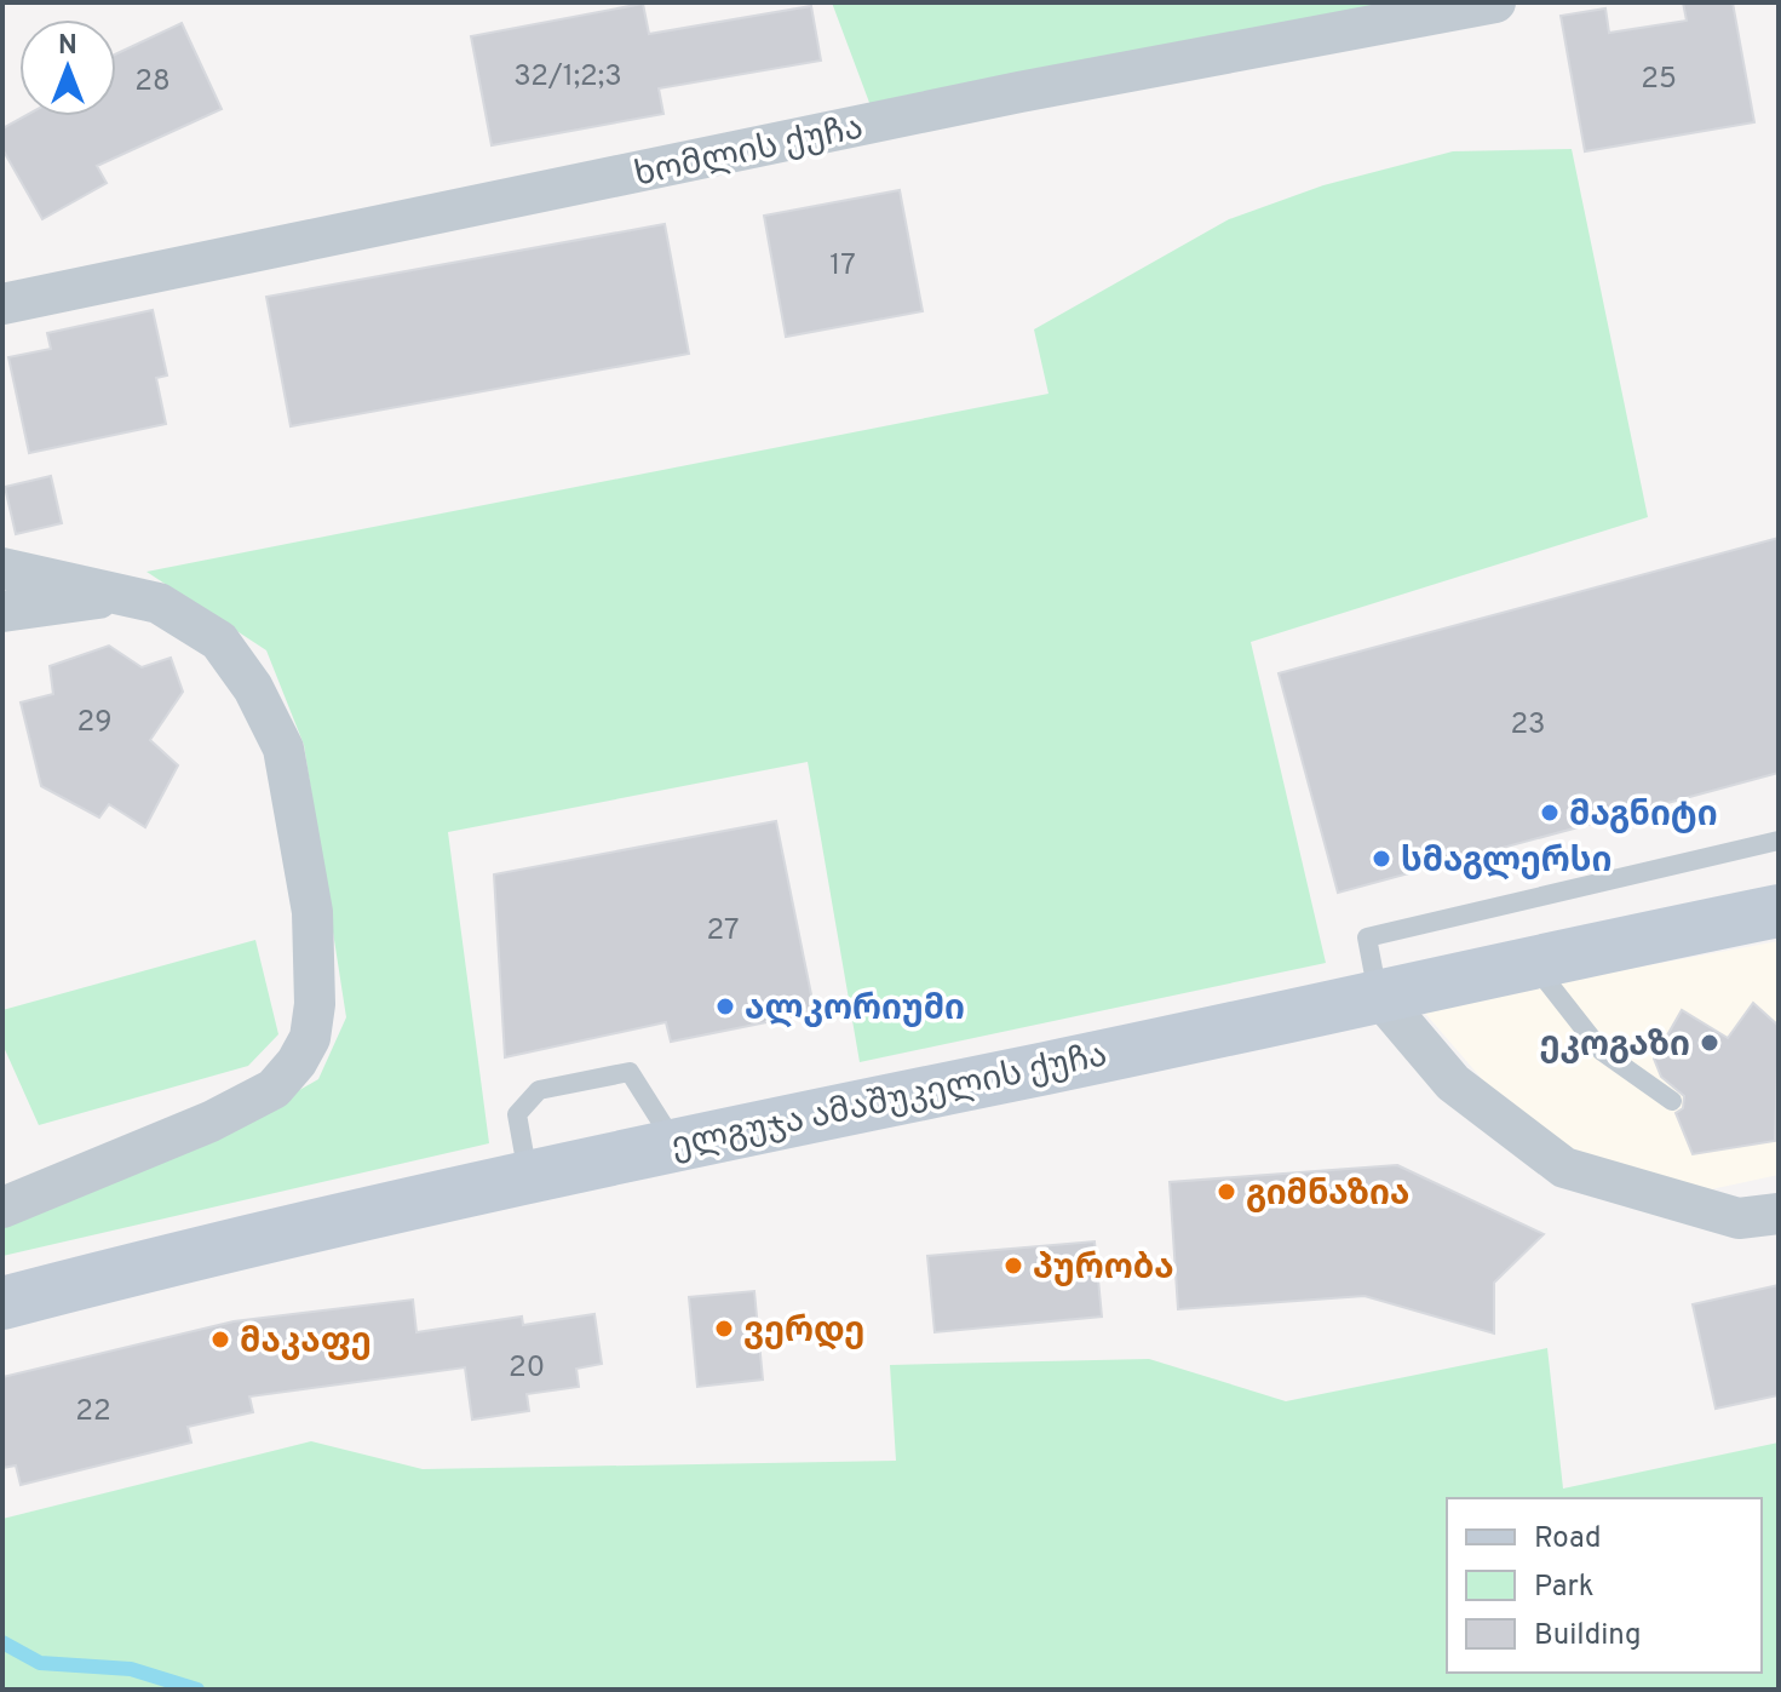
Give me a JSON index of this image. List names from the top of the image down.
{
  "streets": {
    "main road": ["ელგუჯა ამაშუკელის ქუჩა"],
    "street": ["ხომლის ქუჩა"]
  },
  "places": [
    "მაგნიტი",
    "სმაგლერსი",
    "ალკორიუმი",
    "ეკოგაზი",
    "გიმნაზია",
    "პურობა",
    "ვერდე",
    "მაკაფე"
  ],
  "house_numbers": [
    "32/1;2;3",
    "25",
    "28",
    "17",
    "29",
    "23",
    "27",
    "20",
    "22"
  ],
  "legend": ["Road", "Park", "Building"],
  "north": "top"
}
